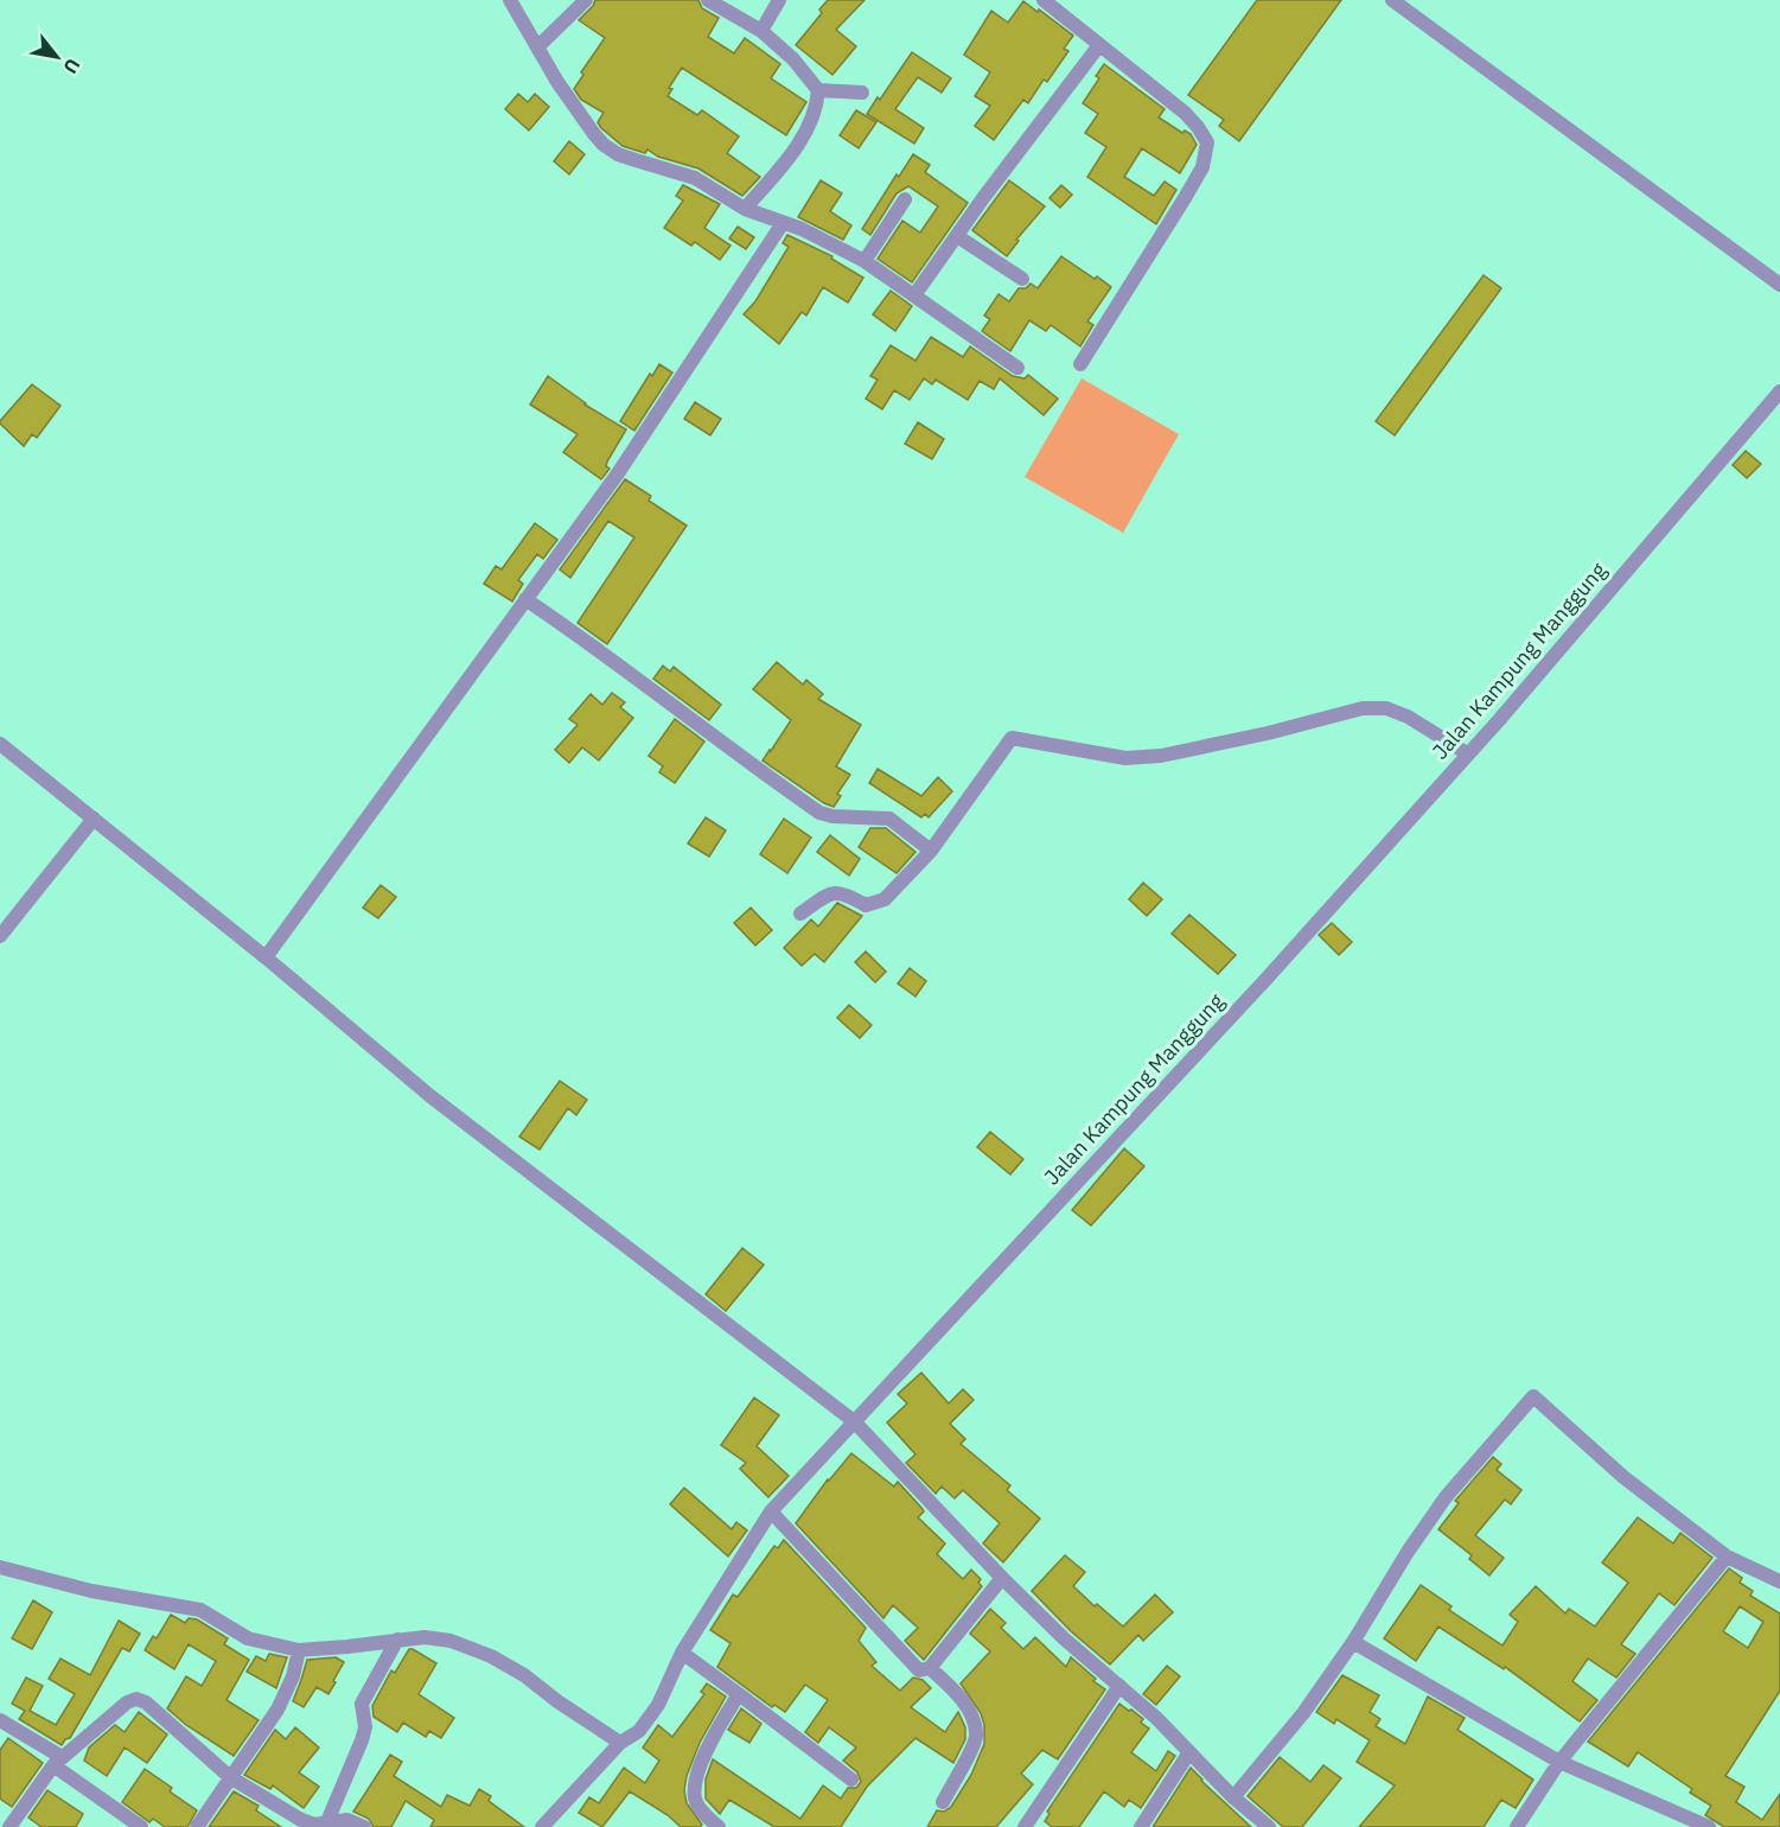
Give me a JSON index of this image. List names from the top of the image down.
{
  "streets": {
    "street": ["Jalan Kampung Manggung"]
  },
  "north": "bottom right"
}
